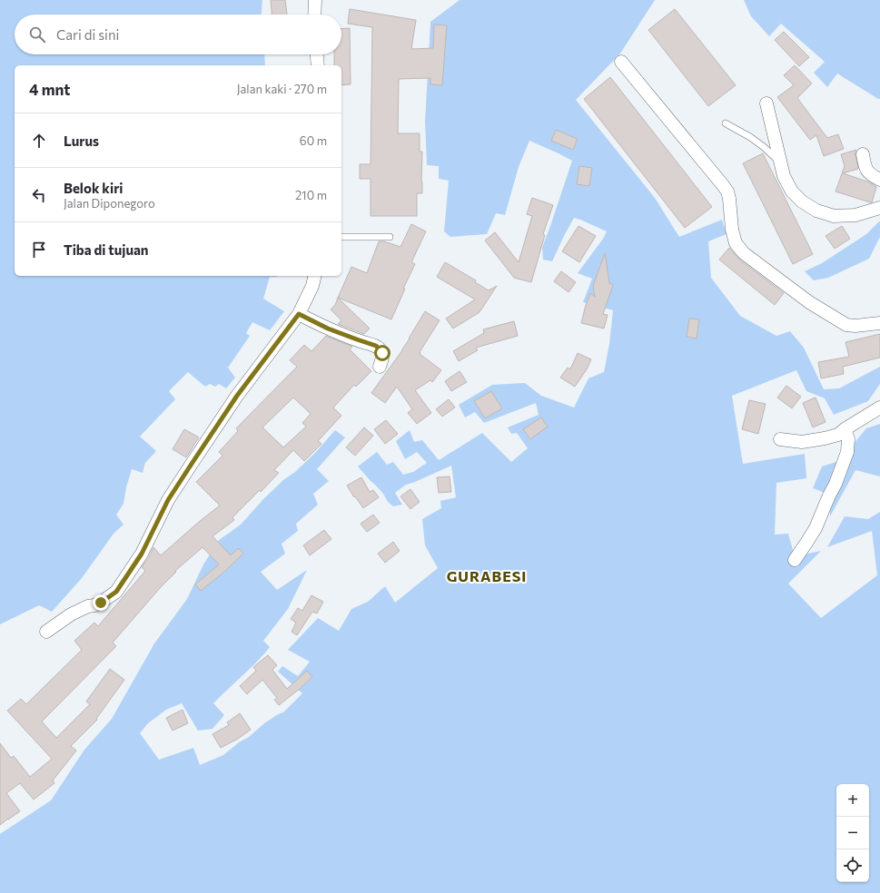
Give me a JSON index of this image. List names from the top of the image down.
{
  "districts": ["GURABESI"],
  "page": {
    "search": "Cari di sini",
    "heading": ["4 mnt", "Jalan kaki · 270 m"],
    "list": [
      ["Lurus", "60 m"],
      ["Belok kiri", "Jalan Diponegoro", "210 m"],
      "Tiba di tujuan"
    ],
    "map_buttons": ["+", "−"]
  }
}
